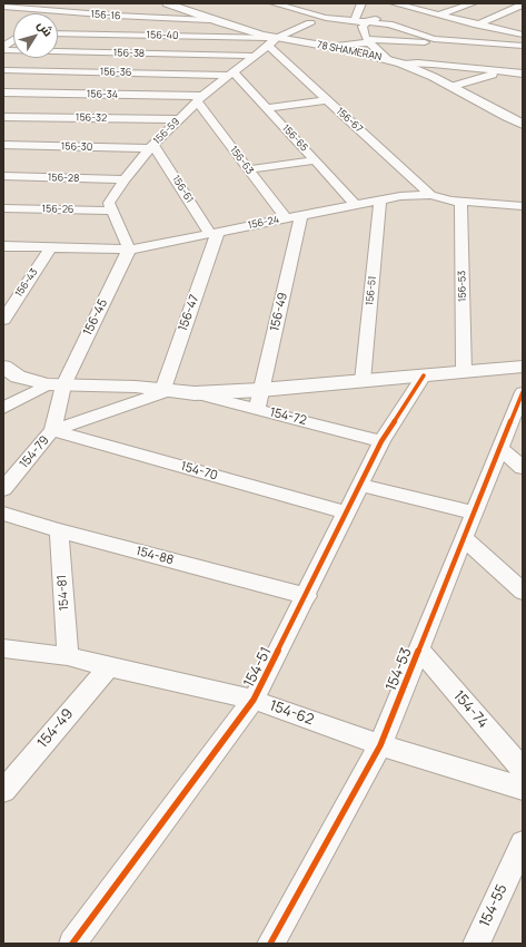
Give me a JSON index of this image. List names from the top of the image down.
{
  "streets": {
    "street": [
      "156-16",
      "156-40",
      "78 SHAMERAN",
      "156-38",
      "156-36",
      "156-34",
      "156-32",
      "156-67",
      "156-59",
      "156-65",
      "156-30",
      "156-63",
      "156-28",
      "156-61",
      "156-26",
      "156-24",
      "156-43",
      "156-53",
      "156-51",
      "156-49",
      "156-47",
      "156-45",
      "154-72",
      "154-79",
      "154-70",
      "154-88",
      "154-81",
      "154-51",
      "154-53",
      "154-74",
      "154-62",
      "154-49",
      "154-55"
    ]
  },
  "crossings": [
    ["156-16", "78 SHAMERAN"],
    ["156-40", "78 SHAMERAN"],
    ["156-40", "156-67"],
    ["156-40", "156-59"],
    ["78 SHAMERAN", "156-67"],
    ["78 SHAMERAN", "156-59"],
    ["156-38", "156-36"],
    ["156-38", "156-59"],
    ["156-36", "156-34"],
    ["156-36", "156-59"],
    ["156-36", "156-65"],
    ["156-34", "156-59"],
    ["156-34", "156-63"],
    ["156-32", "156-59"],
    ["156-67", "156-59"],
    ["156-67", "156-24"],
    ["156-59", "156-65"],
    ["156-59", "156-30"],
    ["156-59", "156-63"],
    ["156-59", "156-28"],
    ["156-59", "156-61"],
    ["156-59", "156-26"],
    ["156-65", "156-24"],
    ["156-30", "156-61"],
    ["156-63", "156-24"],
    ["156-61", "156-24"],
    ["156-61", "156-47"],
    ["156-24", "156-43"],
    ["156-24", "156-53"],
    ["156-24", "156-51"],
    ["156-24", "156-49"],
    ["156-24", "156-47"],
    ["156-24", "156-45"],
    ["156-49", "154-72"],
    ["156-45", "154-79"],
    ["154-72", "154-51"],
    ["154-79", "154-70"],
    ["154-70", "154-51"],
    ["154-88", "154-81"],
    ["154-88", "154-51"],
    ["154-81", "154-62"],
    ["154-51", "154-62"],
    ["154-53", "154-74"],
    ["154-53", "154-62"],
    ["154-62", "154-49"]
  ],
  "north": "top right"
}
